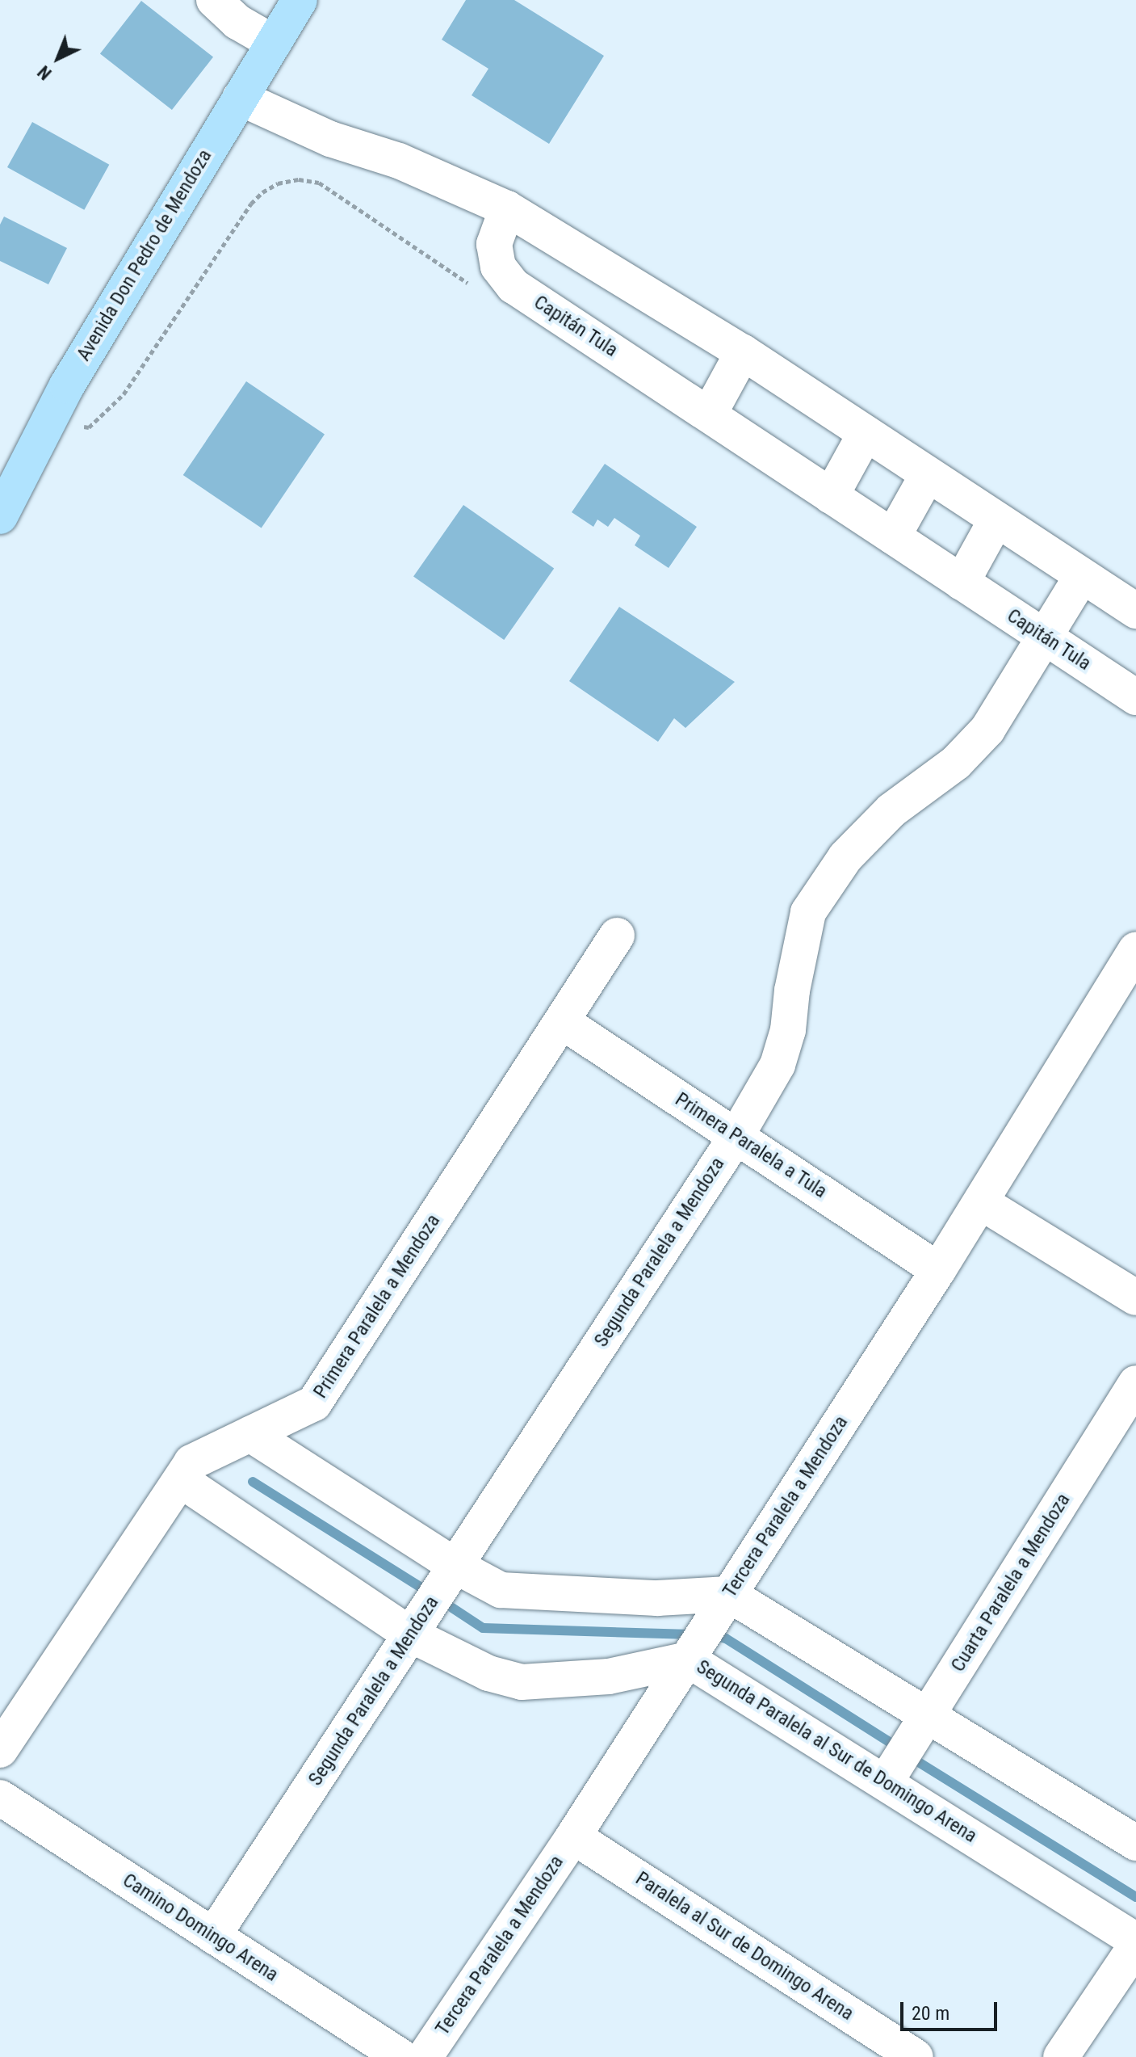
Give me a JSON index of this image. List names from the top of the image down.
{
  "streets": {
    "main road": ["Avenida Don Pedro de Mendoza"],
    "street": [
      "Capitán Tula",
      "Primera Paralela a Tula",
      "Segunda Paralela a Mendoza",
      "Primera Paralela a Mendoza",
      "Tercera Paralela a Mendoza",
      "Cuarta Paralela a Mendoza",
      "Segunda Paralela al Sur de Domingo Arena",
      "Camino Domingo Arena",
      "Paralela al Sur de Domingo Arena"
    ]
  },
  "crossings": [
    ["Capitán Tula", "Segunda Paralela a Mendoza"],
    ["Primera Paralela a Tula", "Segunda Paralela a Mendoza"],
    ["Primera Paralela a Tula", "Primera Paralela a Mendoza"],
    ["Primera Paralela a Tula", "Tercera Paralela a Mendoza"],
    ["Segunda Paralela a Mendoza", "Segunda Paralela al Sur de Domingo Arena"],
    ["Segunda Paralela a Mendoza", "Camino Domingo Arena"],
    ["Primera Paralela a Mendoza", "Segunda Paralela al Sur de Domingo Arena"],
    ["Tercera Paralela a Mendoza", "Segunda Paralela al Sur de Domingo Arena"],
    ["Tercera Paralela a Mendoza", "Paralela al Sur de Domingo Arena"],
    ["Cuarta Paralela a Mendoza", "Segunda Paralela al Sur de Domingo Arena"]
  ],
  "scale_bar": "20 m",
  "north": "bottom left"
}
